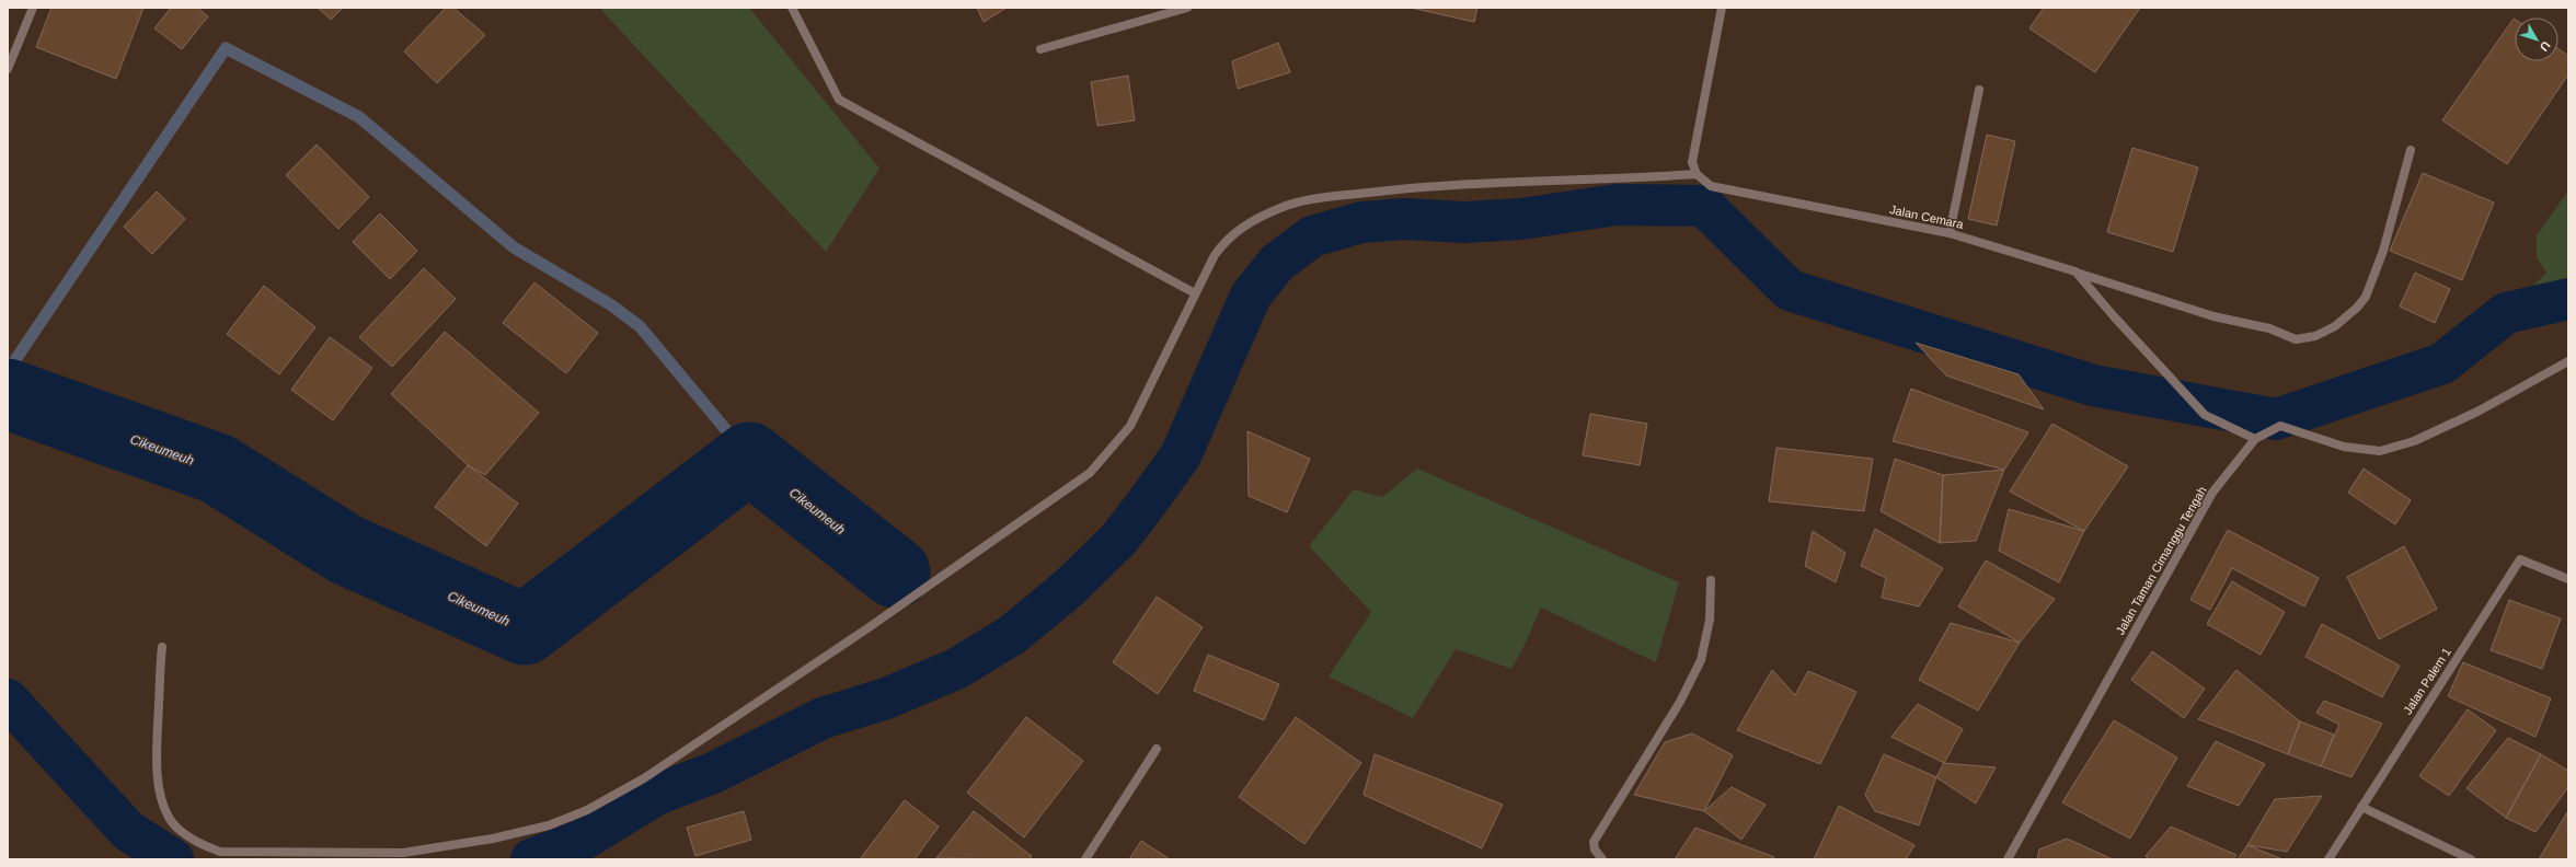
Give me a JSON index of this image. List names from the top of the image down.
{
  "streets": {
    "street": ["Jalan Cemara", "Jalan Taman Cimanggu Tengah", "Jalan Palem 1"]
  },
  "water": ["Cikeumeuh"],
  "north": "bottom right"
}
